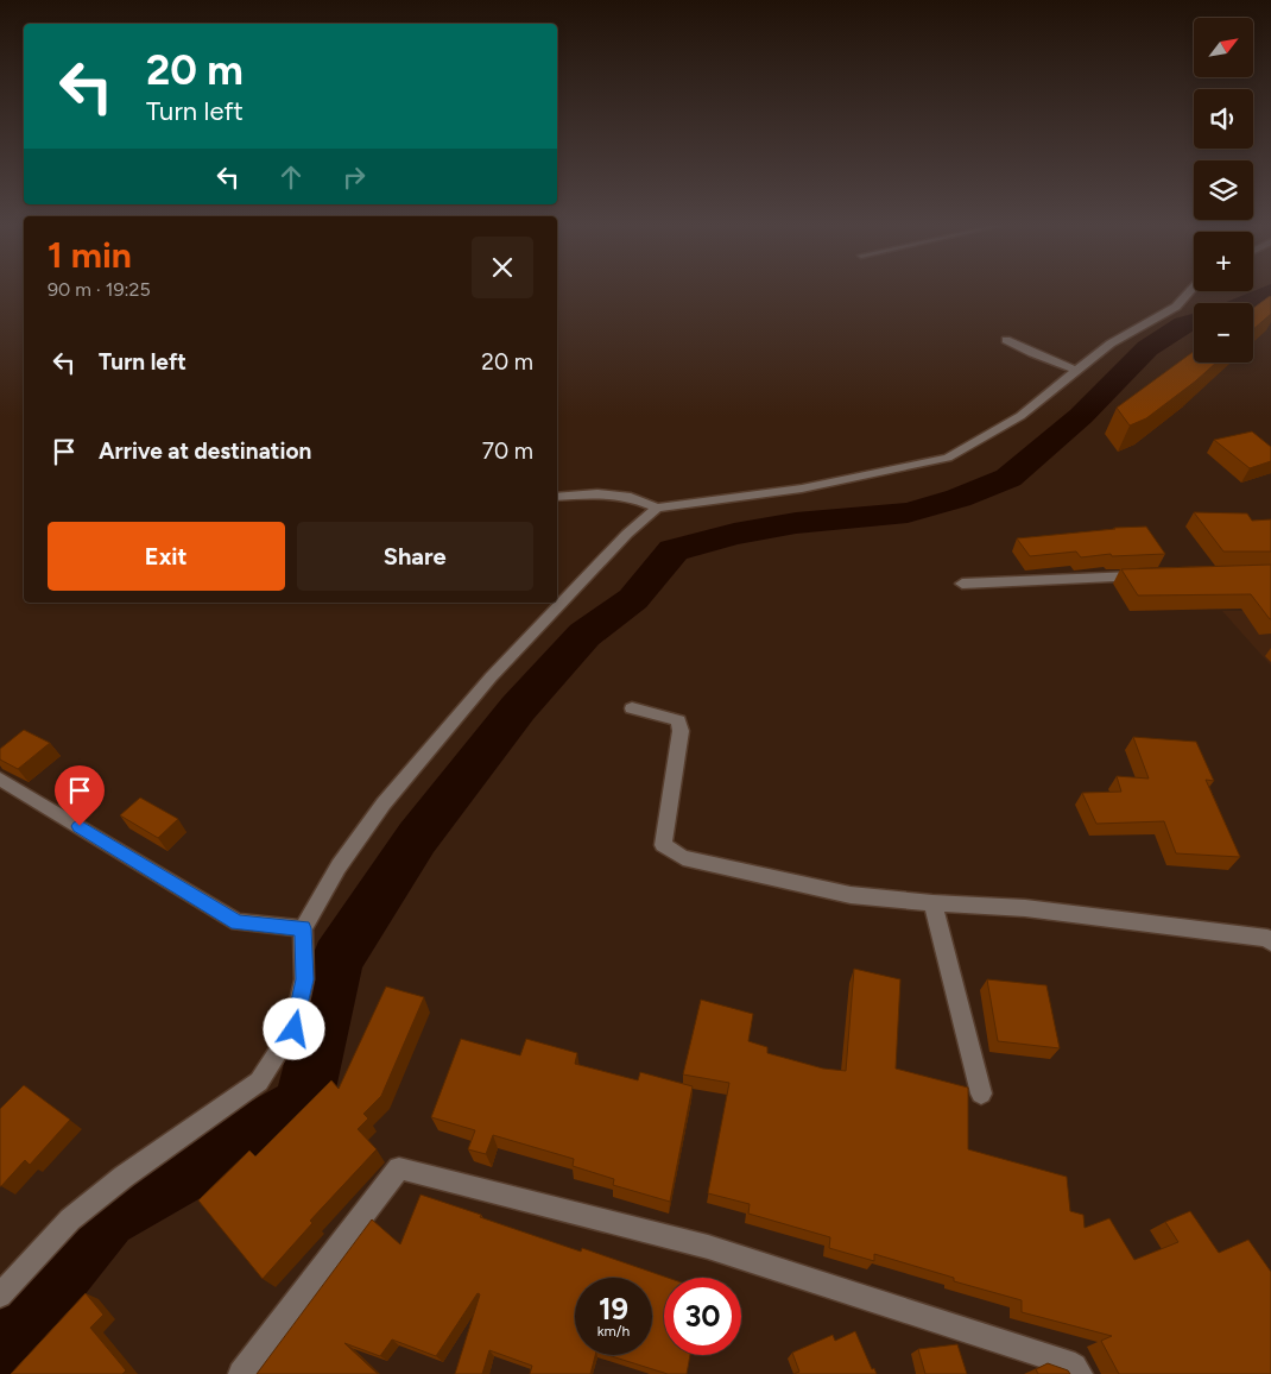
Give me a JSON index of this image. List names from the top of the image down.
{
  "north": "top right",
  "page": {
    "map_buttons": ["+", "−"],
    "turn": ["20 m", "Turn left"],
    "heading": ["1 min", "90 m · 19:25"],
    "list": [
      {
        "name": "Turn left",
        "value": "20 m"
      },
      {
        "name": "Arrive at destination",
        "value": "70 m"
      }
    ],
    "buttons": ["Exit", "Share"],
    "speed": "19 km/h",
    "limit": "30"
  }
}
